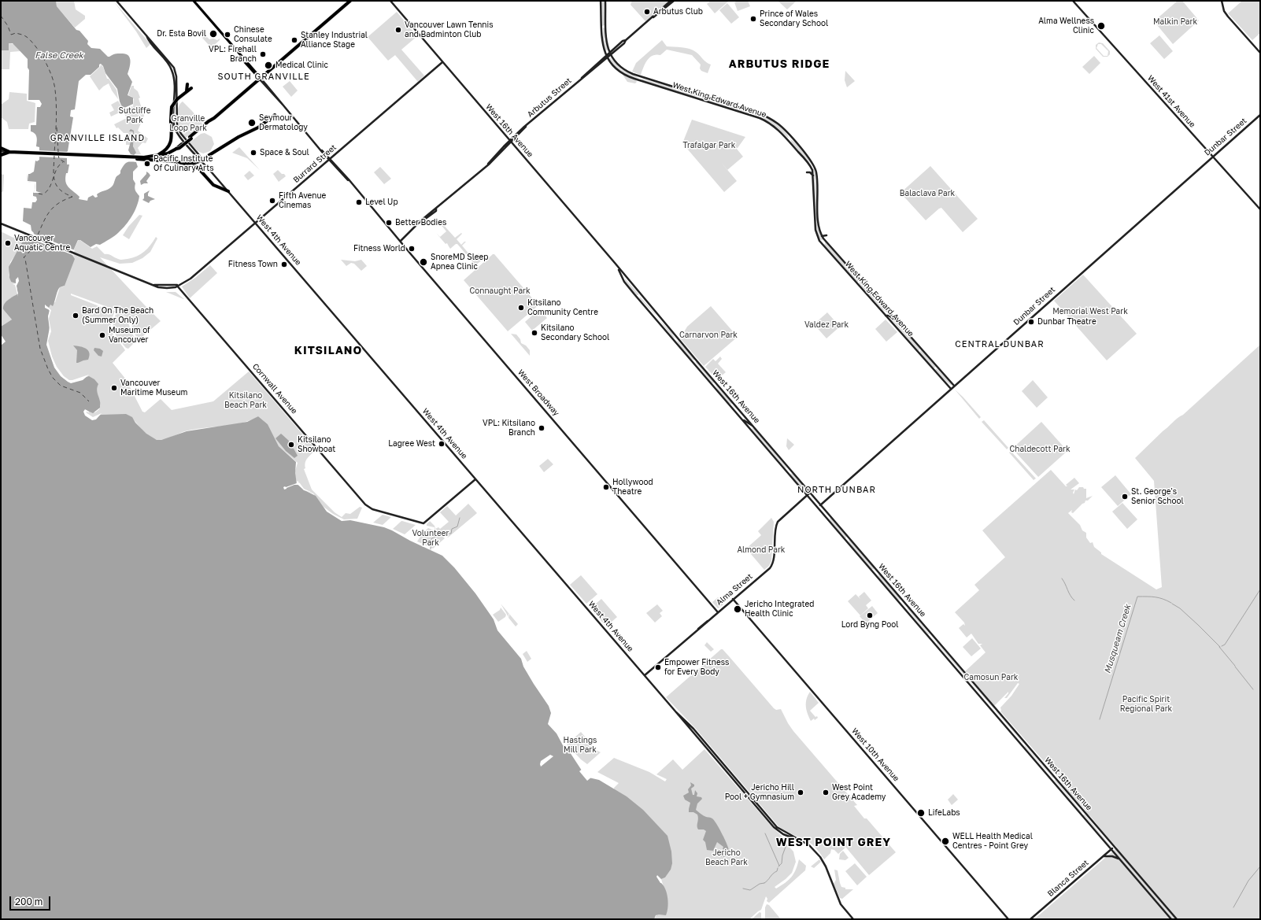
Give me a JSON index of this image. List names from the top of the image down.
{
  "streets": {
    "main road": [
      "Arbutus Street",
      "West King Edward Avenue",
      "West 41st Avenue",
      "West 16th Avenue",
      "Dunbar Street",
      "Burrard Street",
      "West 4th Avenue",
      "Cornwall Avenue",
      "West Broadway",
      "Alma Street",
      "West 10th Avenue",
      "Blanca Street"
    ]
  },
  "crossings": [
    ["Arbutus Street", "West King Edward Avenue"],
    ["Arbutus Street", "West 16th Avenue"],
    ["Arbutus Street", "West Broadway"],
    ["West King Edward Avenue", "Dunbar Street"],
    ["West 41st Avenue", "Dunbar Street"],
    ["West 16th Avenue", "Dunbar Street"],
    ["West 16th Avenue", "Burrard Street"],
    ["West 16th Avenue", "Alma Street"],
    ["West 16th Avenue", "Blanca Street"],
    ["Burrard Street", "West 4th Avenue"],
    ["Burrard Street", "Cornwall Avenue"],
    ["Burrard Street", "West Broadway"],
    ["West 4th Avenue", "Cornwall Avenue"],
    ["West 4th Avenue", "Alma Street"],
    ["West Broadway", "Alma Street"],
    ["Alma Street", "West 10th Avenue"]
  ],
  "districts": [
    "ARBUTUS RIDGE",
    "SOUTH GRANVILLE",
    "GRANVILLE ISLAND",
    "CENTRAL DUNBAR",
    "KITSILANO",
    "NORTH DUNBAR",
    "WEST POINT GREY"
  ],
  "water": ["False Creek", "Musqueam Creek"],
  "parks": [
    "Malkin Park",
    "Sutcliffe Park",
    "Granville Loop Park",
    "Trafalgar Park",
    "Balaclava Park",
    "Connaught Park",
    "Memorial West Park",
    "Valdez Park",
    "Carnarvon Park",
    "Kitsilano Beach Park",
    "Chaldecott Park",
    "Volunteer Park",
    "Almond Park",
    "Camosun Park",
    "Pacific Spirit Regional Park",
    "Hastings Mill Park",
    "Jericho Beach Park"
  ],
  "places": [
    "Arbutus Club",
    "Prince of Wales Secondary School",
    "Alma Wellness Clinic",
    "Vancouver Lawn Tennis and Badminton Club",
    "Dr. Esta Bovil",
    "Chinese Consulate",
    "Stanley Industrial Alliance Stage",
    "VPL: Firehall Branch",
    "Medical Clinic",
    "Seymour Dermatology",
    "Space & Soul",
    "Pacific Institute Of Culinary Arts",
    "Fifth Avenue Cinemas",
    "Level Up",
    "Better Bodies",
    "Vancouver Aquatic Centre",
    "Fitness World",
    "SnoreMD Sleep Apnea Clinic",
    "Fitness Town",
    "Kitsilano Community Centre",
    "Bard On The Beach (Summer Only)",
    "Dunbar Theatre",
    "Kitsilano Secondary School",
    "Museum of Vancouver",
    "Vancouver Maritime Museum",
    "VPL: Kitsilano Branch",
    "Lagree West",
    "Kitsilano Showboat",
    "Hollywood Theatre",
    "St. George's Senior School",
    "Jericho Integrated Health Clinic",
    "Lord Byng Pool",
    "Empower Fitness for Every Body",
    "Jericho Hill Pool + Gymnasium",
    "West Point Grey Academy",
    "LifeLabs",
    "WELL Health Medical Centres - Point Grey"
  ],
  "scale_bar": "200 m"
}
